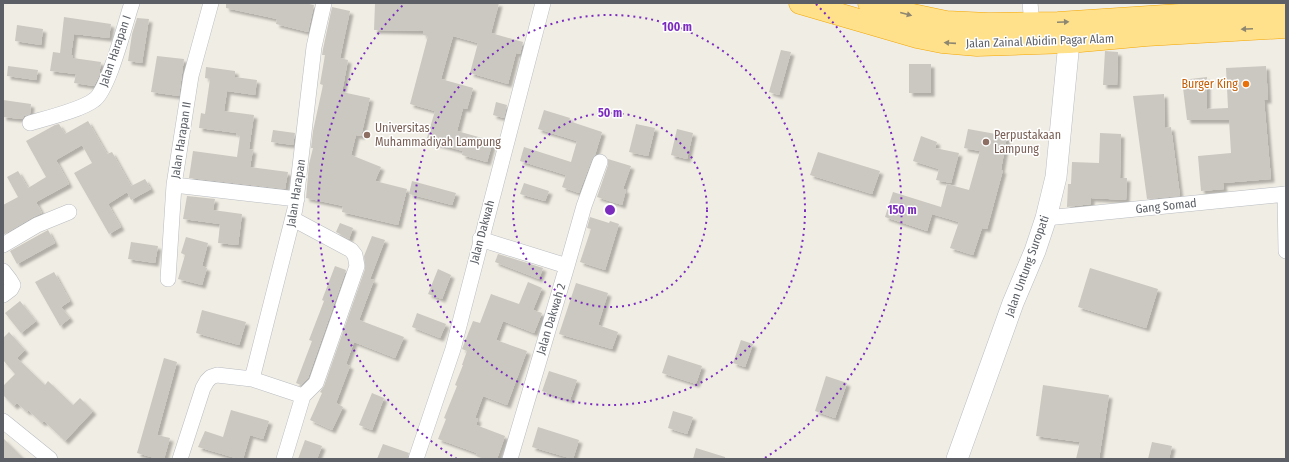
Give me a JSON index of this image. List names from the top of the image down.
{
  "streets": {
    "highway": ["Jalan Zainal Abidin Pagar Alam"],
    "main road": ["Jalan Untung Suropati"],
    "street": [
      "Jalan Harapan I",
      "Jalan Harapan II",
      "Jalan Harapan",
      "Gang Somad",
      "Jalan Dakwah",
      "Jalan Dakwah 2"
    ]
  },
  "crossings": [
    ["Jalan Zainal Abidin Pagar Alam", "Jalan Untung Suropati"],
    ["Gang Somad", "Jalan Untung Suropati"]
  ],
  "places": ["Burger King", "Universitas Muhammadiyah Lampung", "Perpustakaan Lampung"],
  "rings": ["100 m", "50 m", "150 m"]
}
